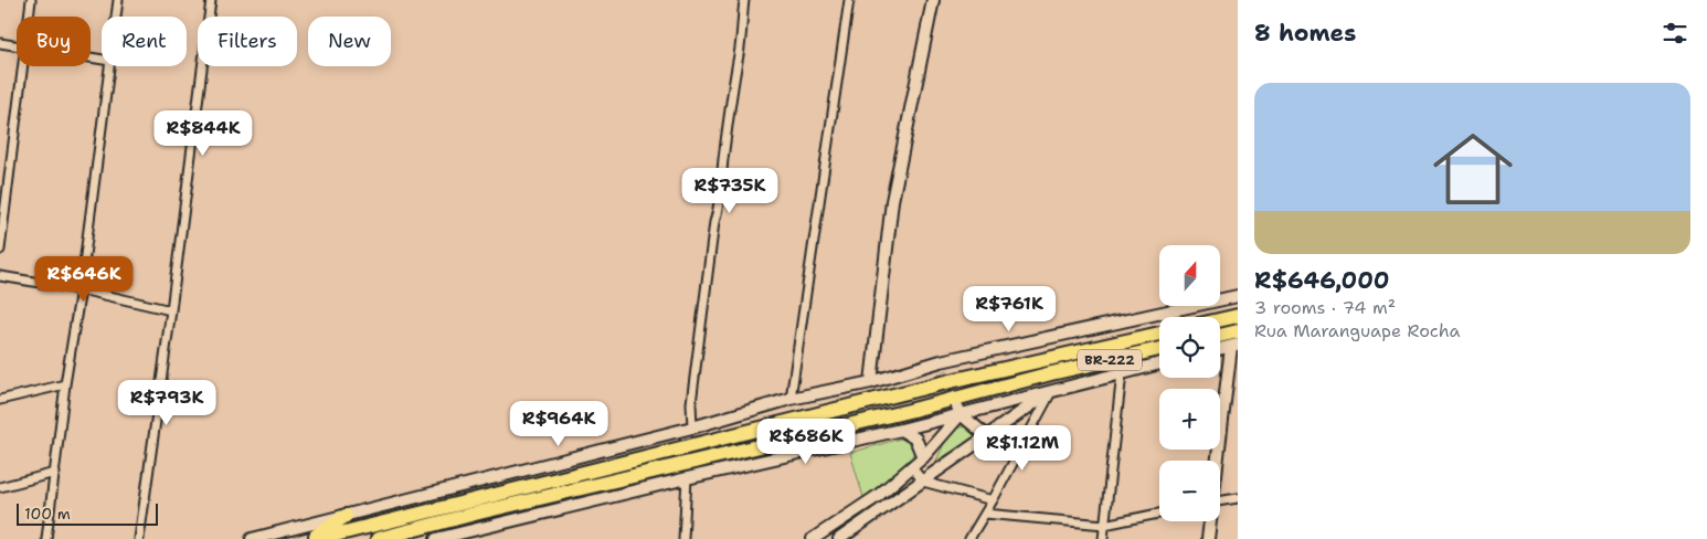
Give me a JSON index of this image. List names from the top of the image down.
{
  "streets": {
    "highway": ["BR-222"]
  },
  "scale_bar": "100 m",
  "north": "top",
  "page": {
    "heading": "8 homes",
    "chip": [
      "Buy",
      "Rent",
      "Filters",
      "New"
    ],
    "list": [
      {
        "name": "R$646,000",
        "note": "3 rooms · 74 m² · Rua Maranguape Rocha"
      }
    ],
    "price": [
      "R$844K",
      "R$735K",
      "R$646K",
      "R$761K",
      "R$793K",
      "R$964K",
      "R$686K",
      "R$1.12M"
    ],
    "map_buttons": ["+", "−"],
    "scale": "100 m"
  }
}
